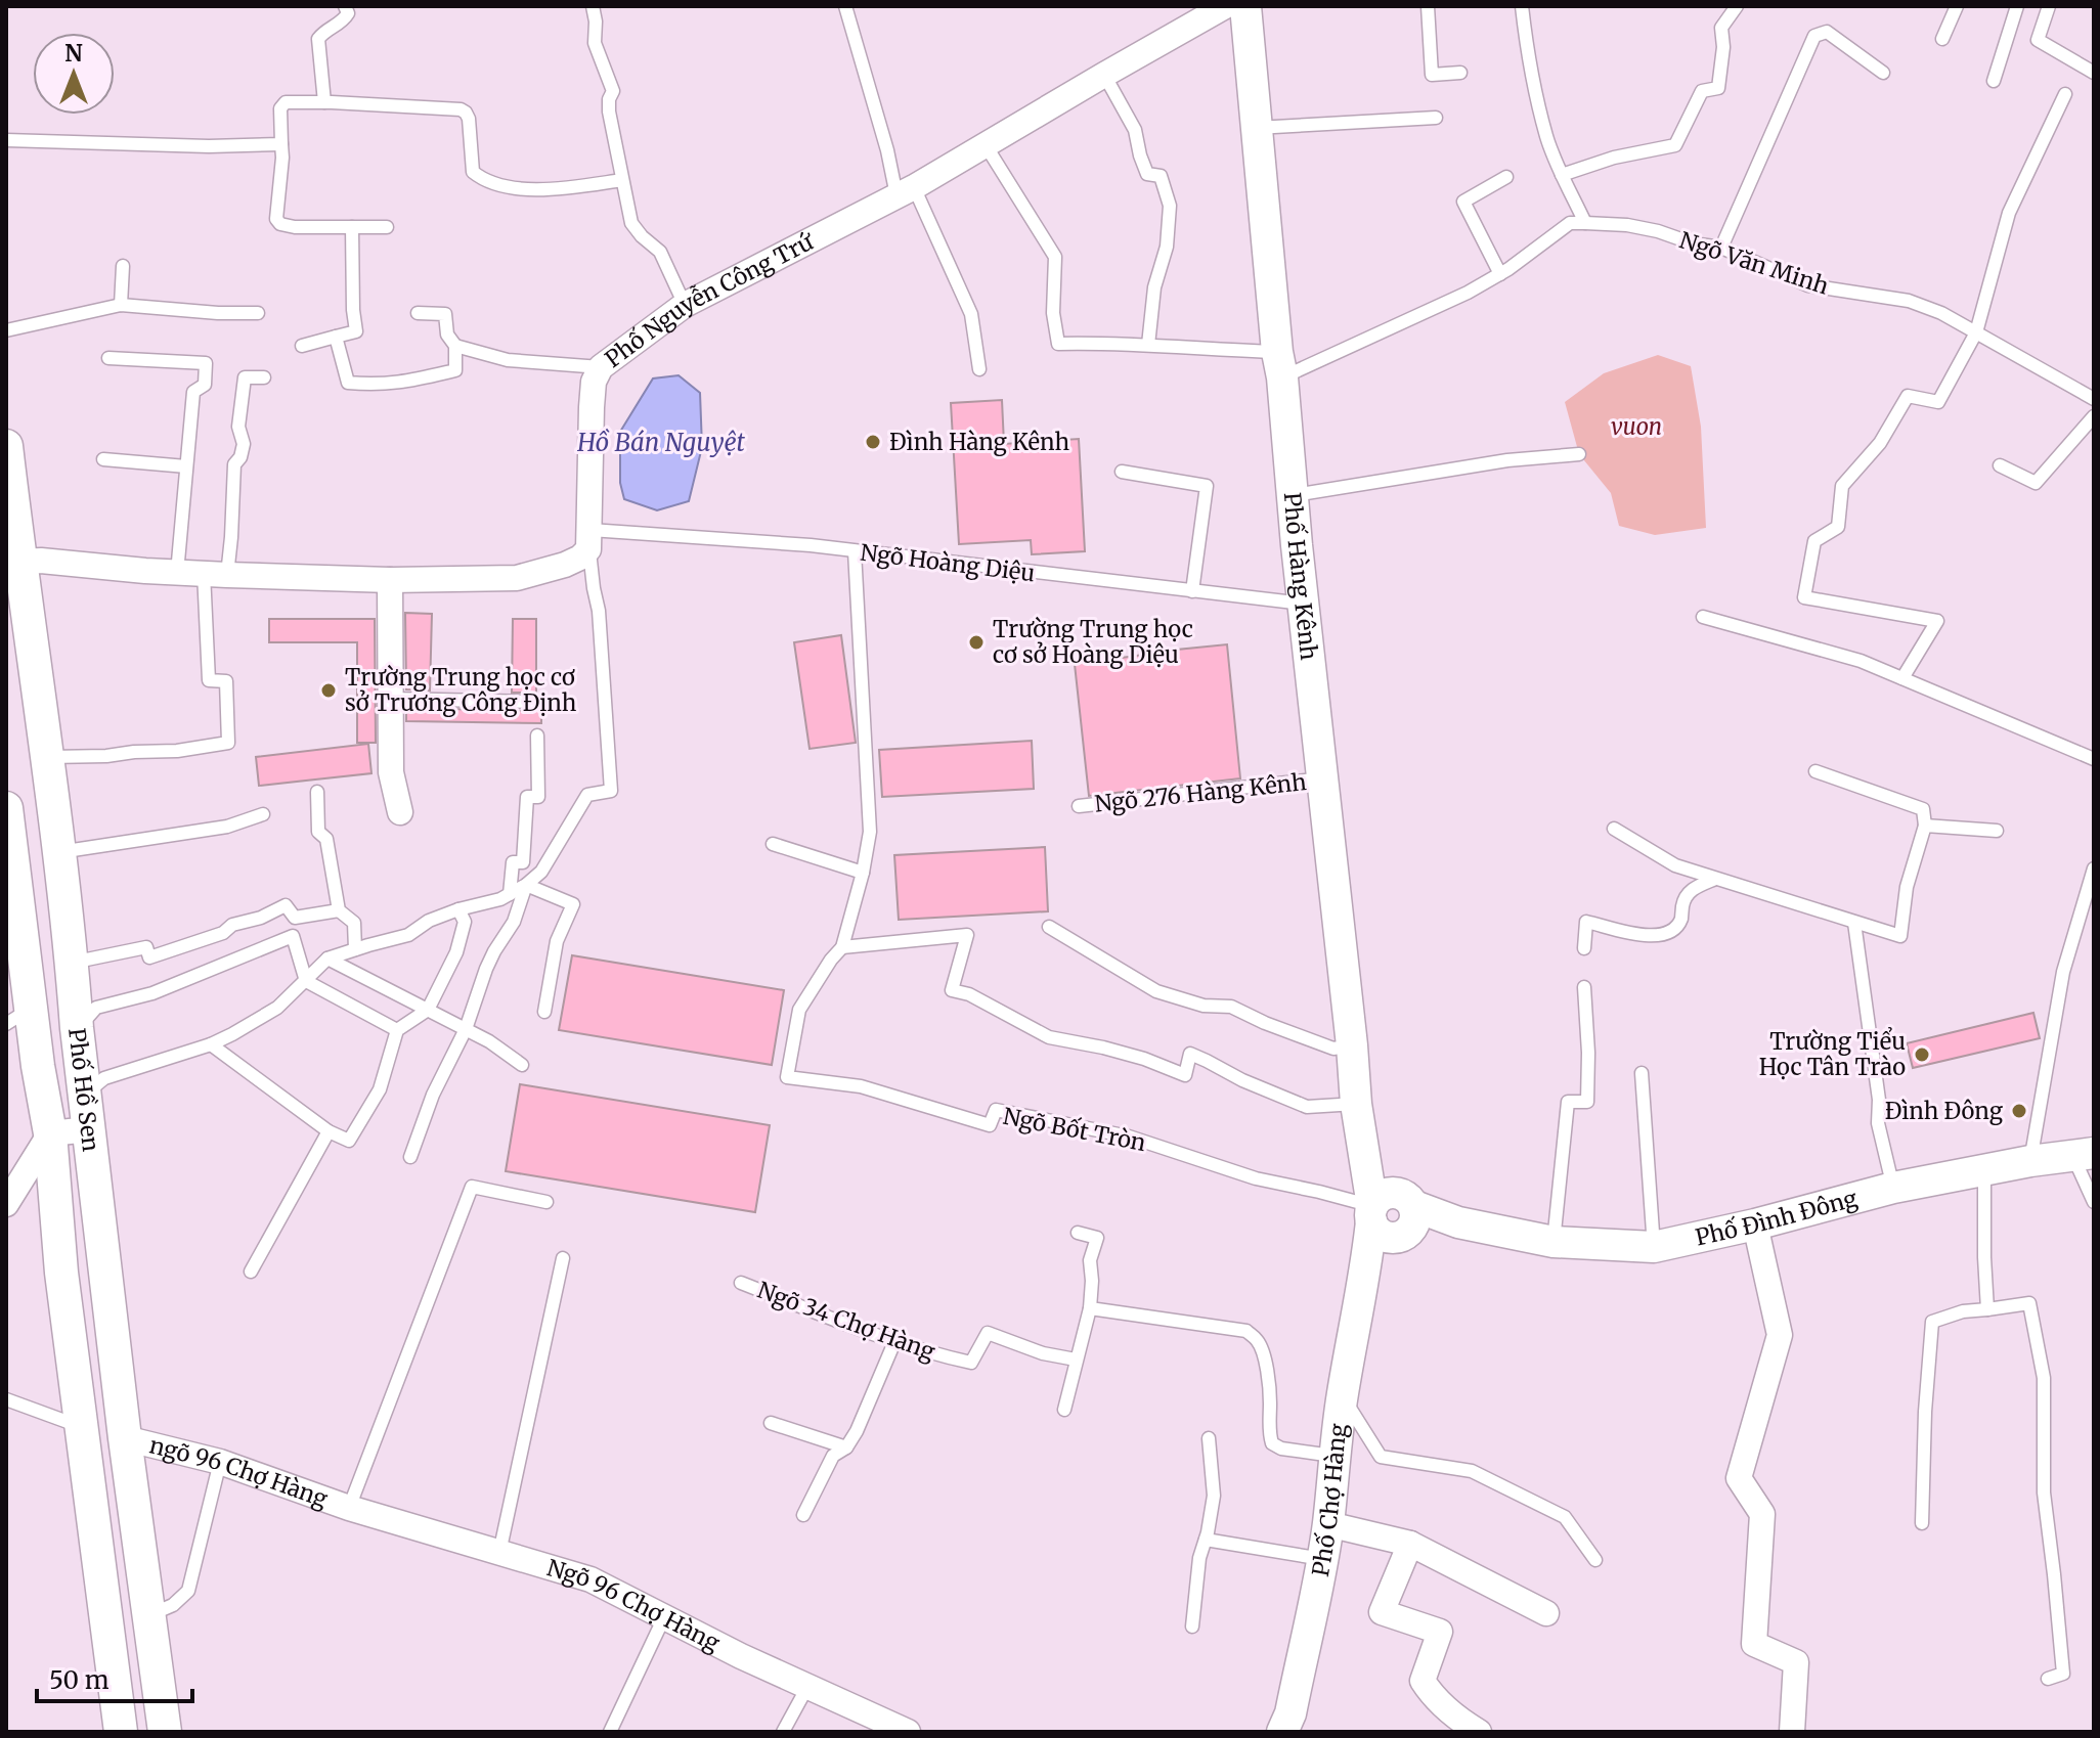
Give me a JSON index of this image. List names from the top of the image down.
{
  "streets": {
    "main road": ["Phố Hồ Sen"],
    "street": [
      "Phố Nguyễn Công Trứ",
      "Phố Hàng Kênh",
      "Phố Đình Đông",
      "ngõ 96 Chợ Hàng",
      "Phố Chợ Hàng",
      "Ngõ 96 Chợ Hàng"
    ],
    "lane": [
      "Ngõ Văn Minh",
      "Ngõ Hoàng Diệu",
      "Ngõ 276 Hàng Kênh",
      "Ngõ Bốt Tròn",
      "Ngõ 34 Chợ Hàng"
    ]
  },
  "crossings": [
    ["Ngõ Văn Minh", "Phố Hàng Kênh"],
    ["Phố Nguyễn Công Trứ", "Ngõ Hoàng Diệu"],
    ["Ngõ Hoàng Diệu", "Phố Hàng Kênh"],
    ["Ngõ Hoàng Diệu", "Ngõ Bốt Tròn"],
    ["Phố Hàng Kênh", "Ngõ 276 Hàng Kênh"],
    ["Phố Hàng Kênh", "Ngõ Bốt Tròn"],
    ["Phố Hàng Kênh", "Phố Đình Đông"],
    ["Phố Hàng Kênh", "Phố Chợ Hàng"],
    ["Phố Hồ Sen", "ngõ 96 Chợ Hàng"],
    ["Ngõ Bốt Tròn", "Phố Đình Đông"],
    ["Ngõ Bốt Tròn", "Phố Chợ Hàng"],
    ["Phố Đình Đông", "Phố Chợ Hàng"],
    ["ngõ 96 Chợ Hàng", "Ngõ 96 Chợ Hàng"]
  ],
  "water": ["Hồ Bán Nguyệt"],
  "parks": ["vuon"],
  "places": [
    "Đình Hàng Kênh",
    "Trường Trung học cơ sở Hoàng Diệu",
    "Trường Trung học cơ sở Trương Công Định",
    "Trường Tiểu Học Tân Trào",
    "Đình Đông"
  ],
  "scale_bar": "50 m",
  "north": "top"
}
